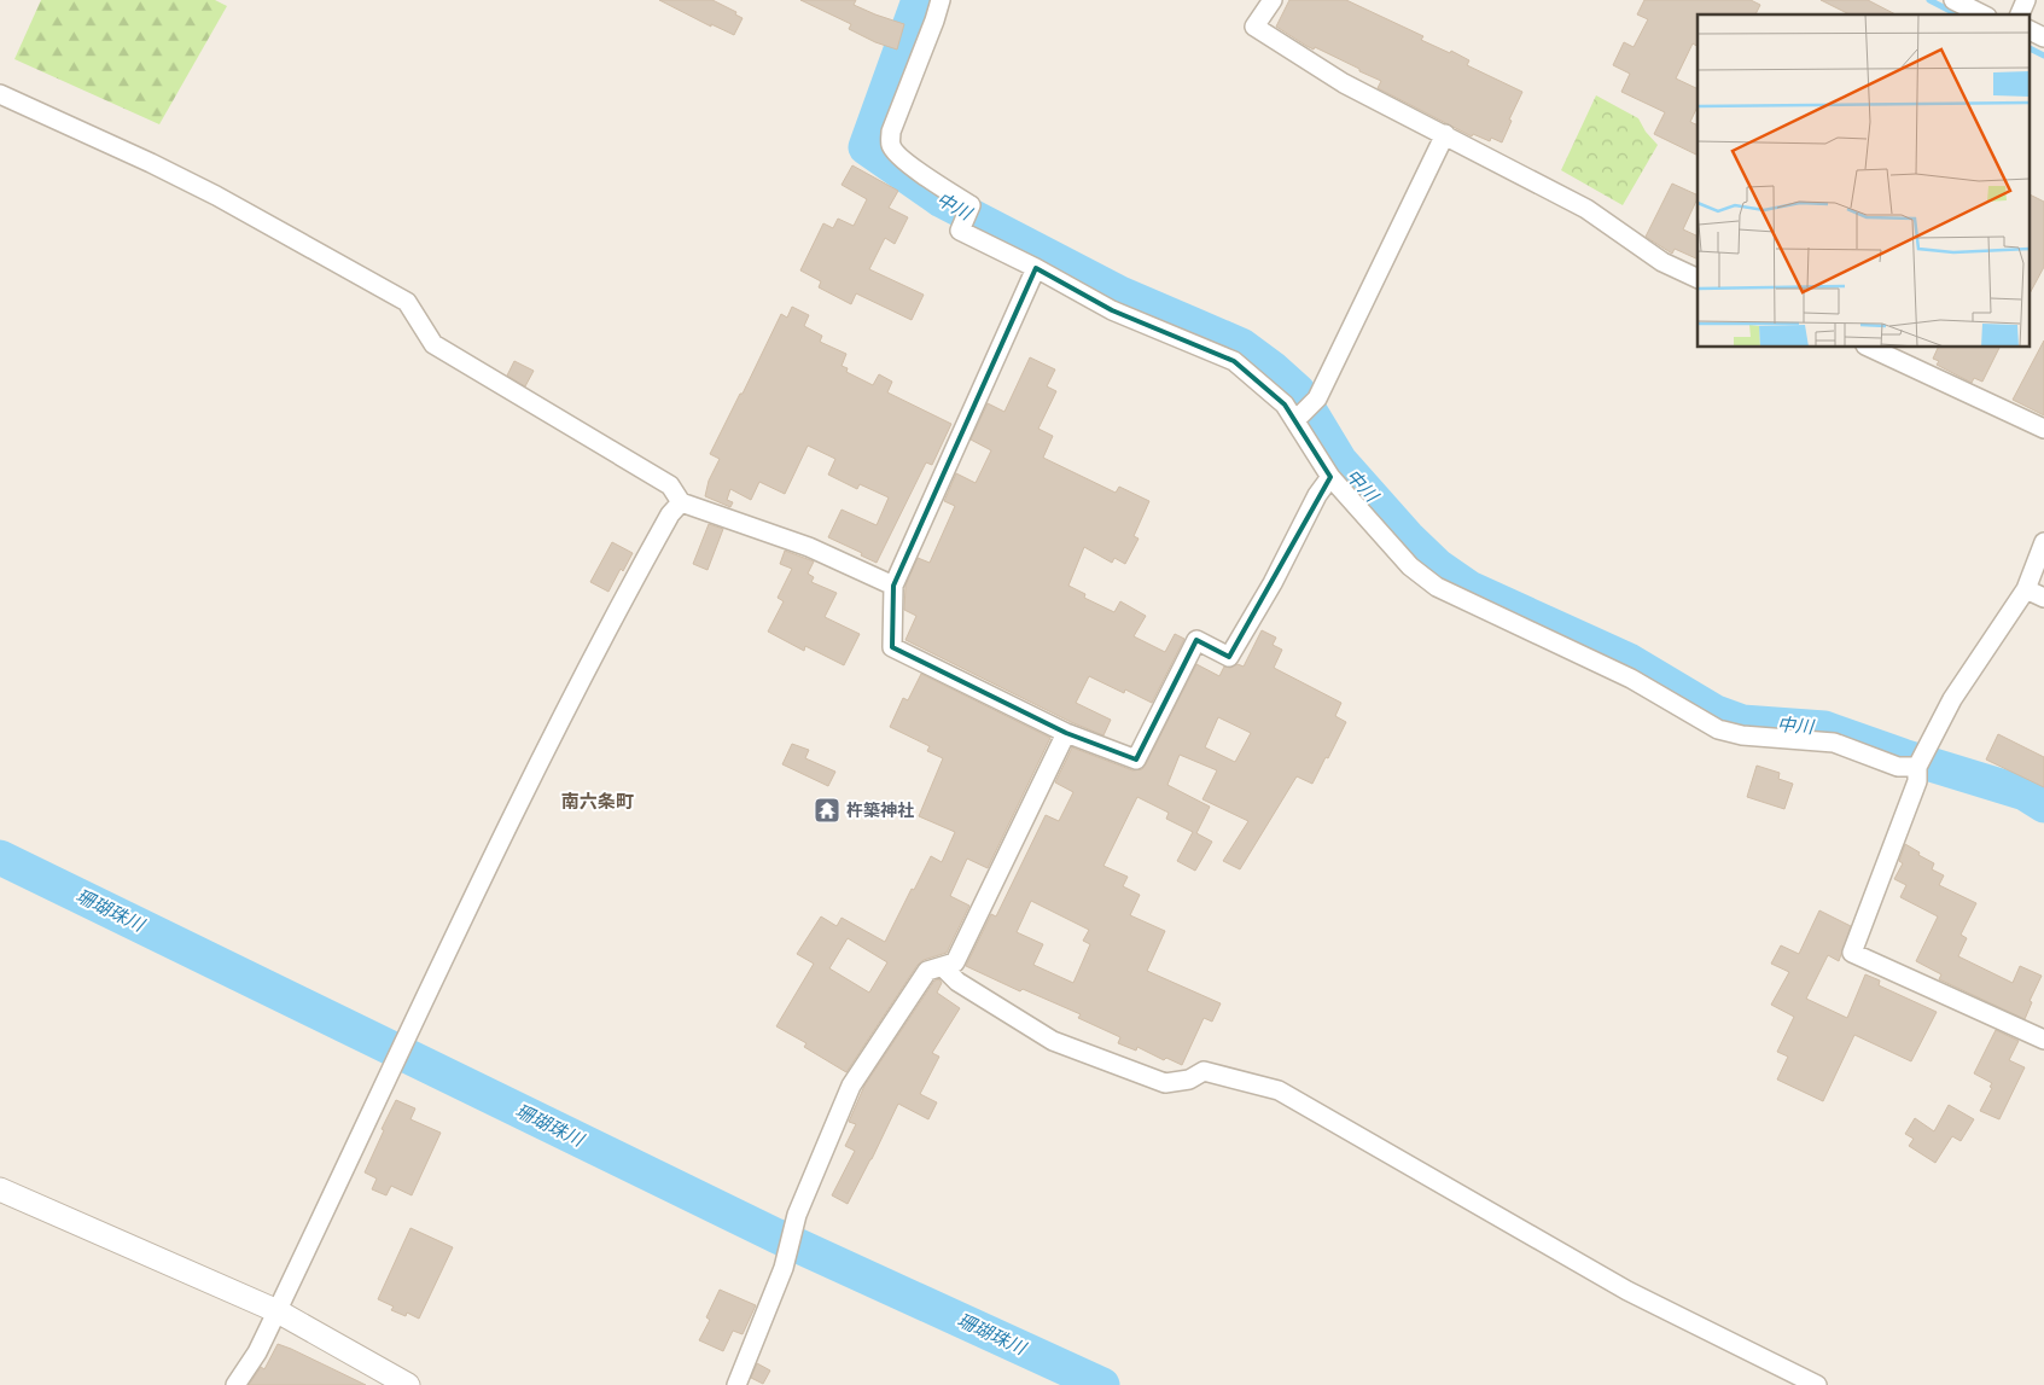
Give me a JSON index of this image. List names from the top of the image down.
{
  "districts": ["南六条町"],
  "water": ["中川", "珊瑚珠川"],
  "places": {
    "temple": ["杵築神社"]
  }
}
